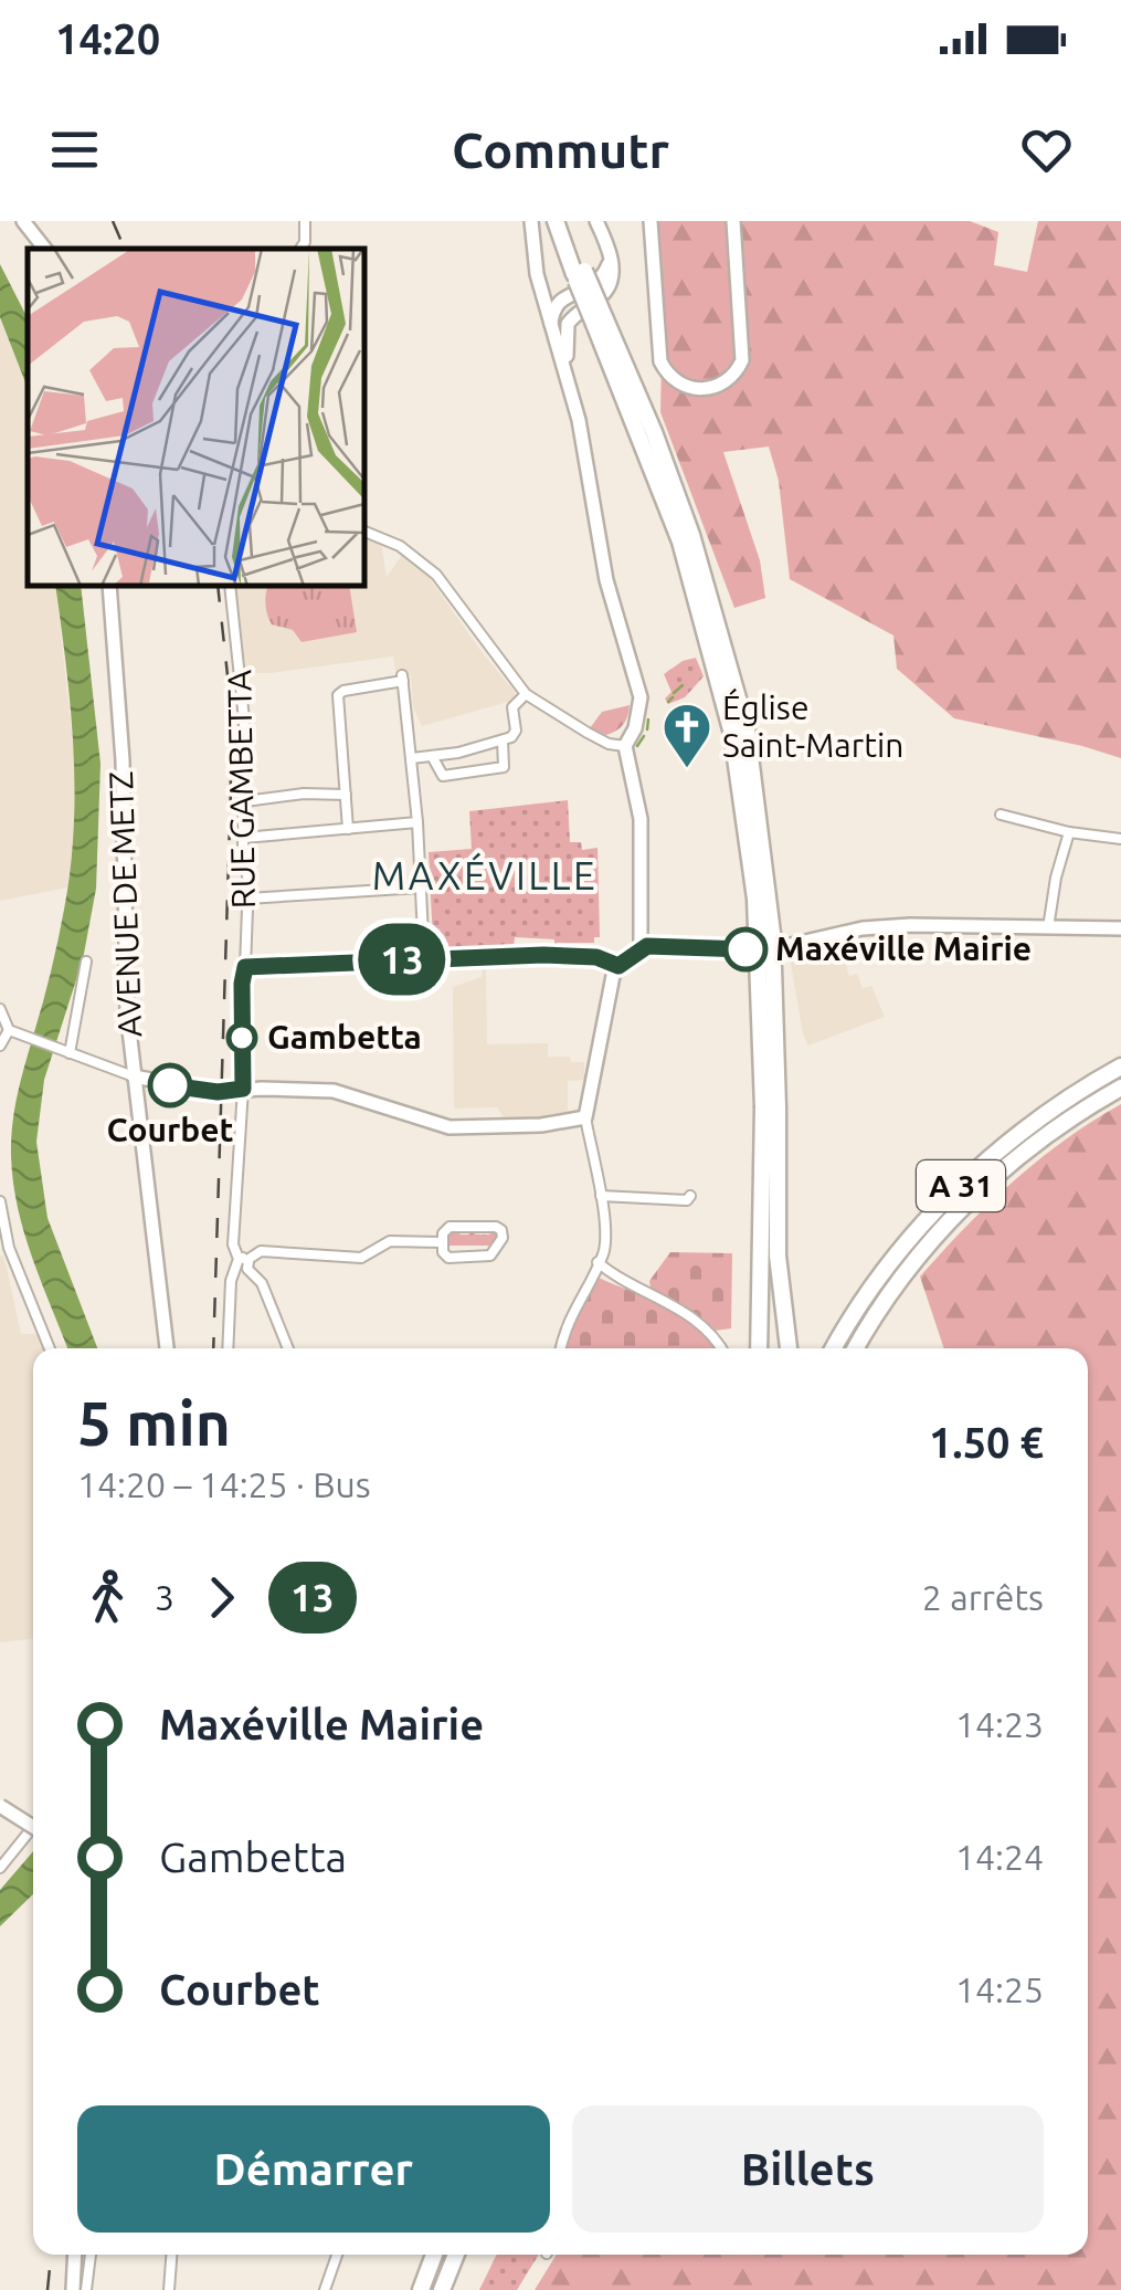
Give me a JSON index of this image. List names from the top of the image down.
{
  "streets": {
    "highway": ["A 31"],
    "street": ["RUE GAMBETTA", "AVENUE DE METZ"]
  },
  "districts": ["MAXÉVILLE"],
  "places": {
    "church": ["Église Saint-Martin"],
    "other": ["Maxéville Mairie", "Gambetta", "Courbet"]
  },
  "lines": ["bus line 13"],
  "page": {
    "status": "14:20",
    "header": "Commutr",
    "on_map": "13",
    "heading": ["5 min", "14:20 – 14:25 · Bus", "1.50 €"],
    "legs": ["3", "13", "2 arrêts"],
    "list": [
      {
        "name": "Maxéville Mairie",
        "value": "14:23"
      },
      {
        "name": "Gambetta",
        "value": "14:24"
      },
      {
        "name": "Courbet",
        "value": "14:25"
      }
    ],
    "buttons": ["Démarrer", "Billets"]
  }
}
